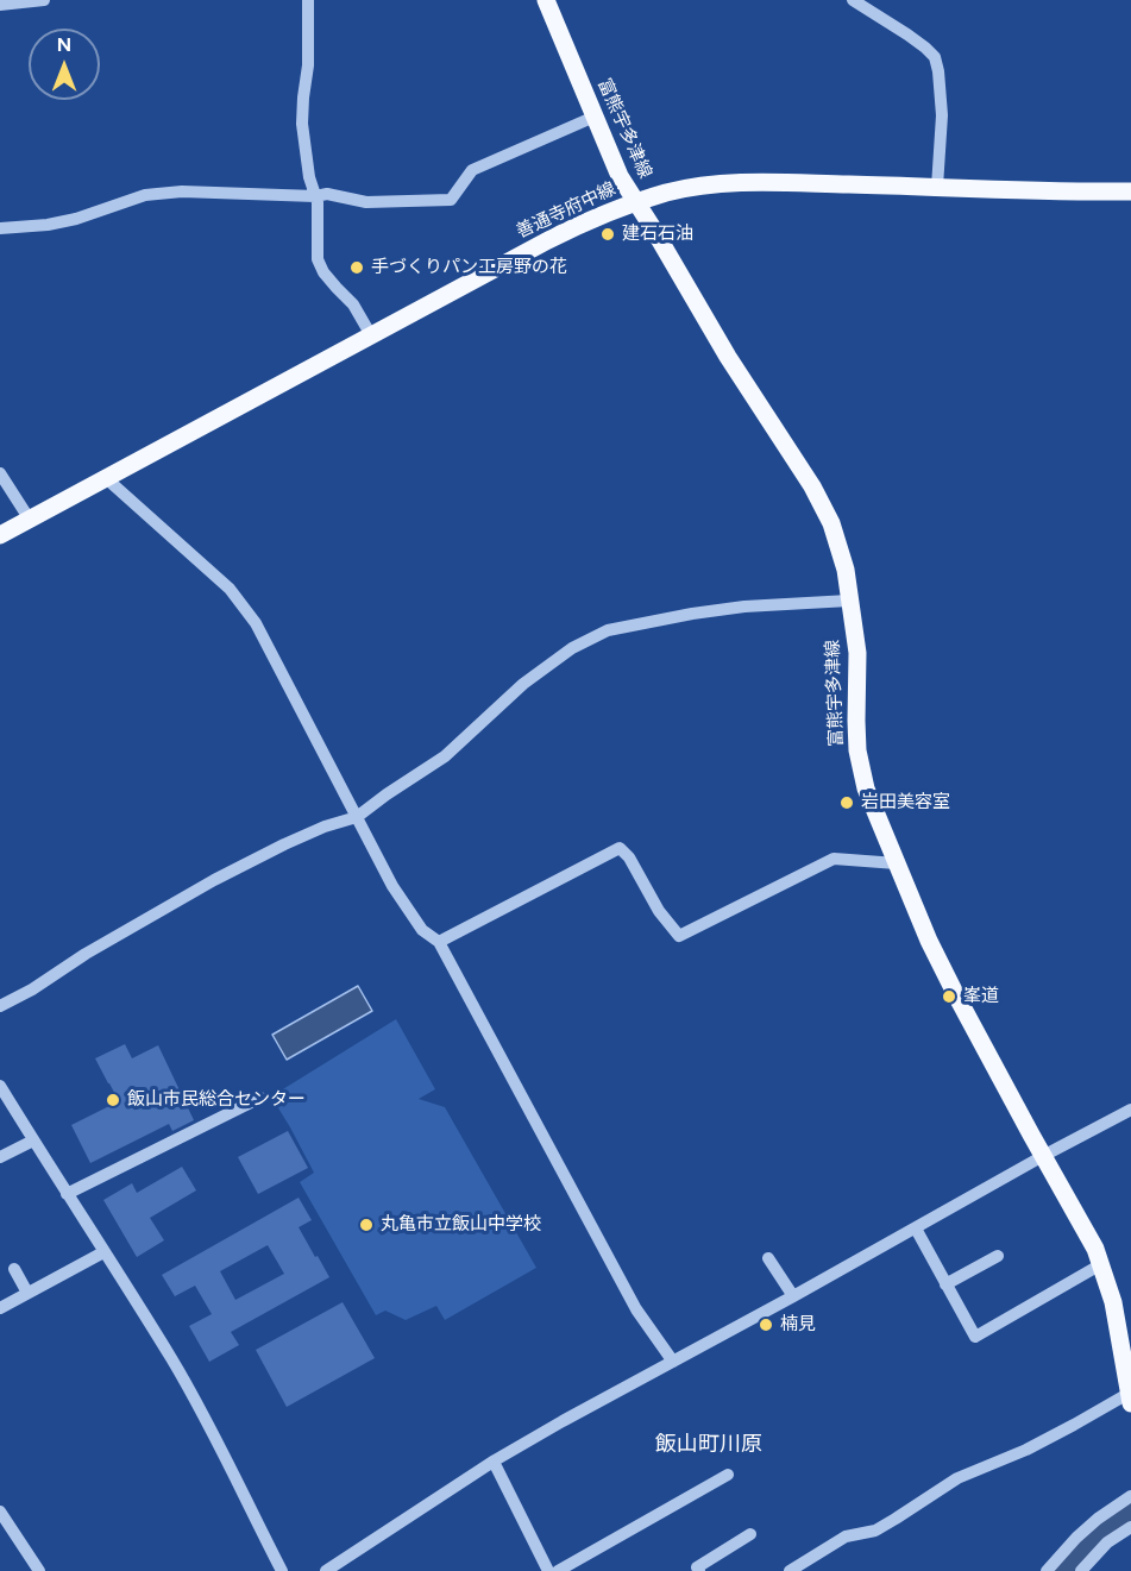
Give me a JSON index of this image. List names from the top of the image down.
{
  "streets": {
    "main road": ["富熊宇多津線", "善通寺府中線"]
  },
  "crossings": [
    ["富熊宇多津線", "善通寺府中線"]
  ],
  "districts": ["飯山町川原"],
  "places": [
    "建石石油",
    "手づくりパン工房野の花",
    "岩田美容室",
    "峯道",
    "飯山市民総合センター",
    "丸亀市立飯山中学校",
    "楠見"
  ],
  "north": "top"
}
